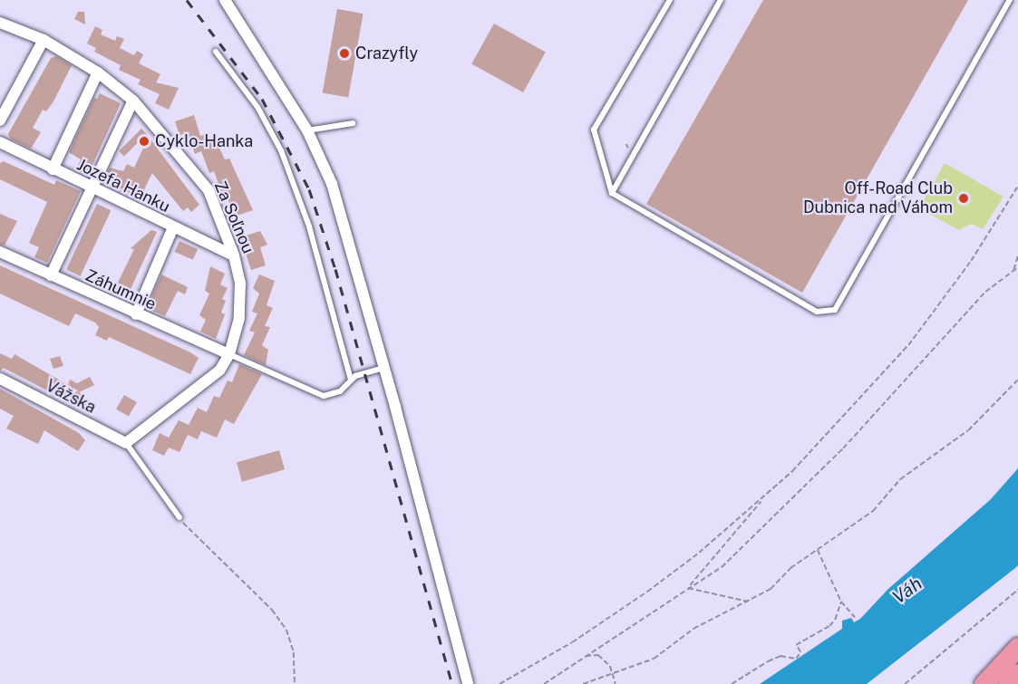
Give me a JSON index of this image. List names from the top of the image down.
{
  "streets": {
    "street": [
      "Jozefa Hanku",
      "Za Soľnou",
      "Záhumnie",
      "Vážska"
    ]
  },
  "crossings": [
    ["Jozefa Hanku", "Za Soľnou"],
    ["Za Soľnou", "Záhumnie"],
    ["Za Soľnou", "Vážska"]
  ],
  "water": ["Váh"],
  "places": ["Crazyfly", "Cyklo-Hanka", "Off-Road Club Dubnica nad Váhom"]
}
